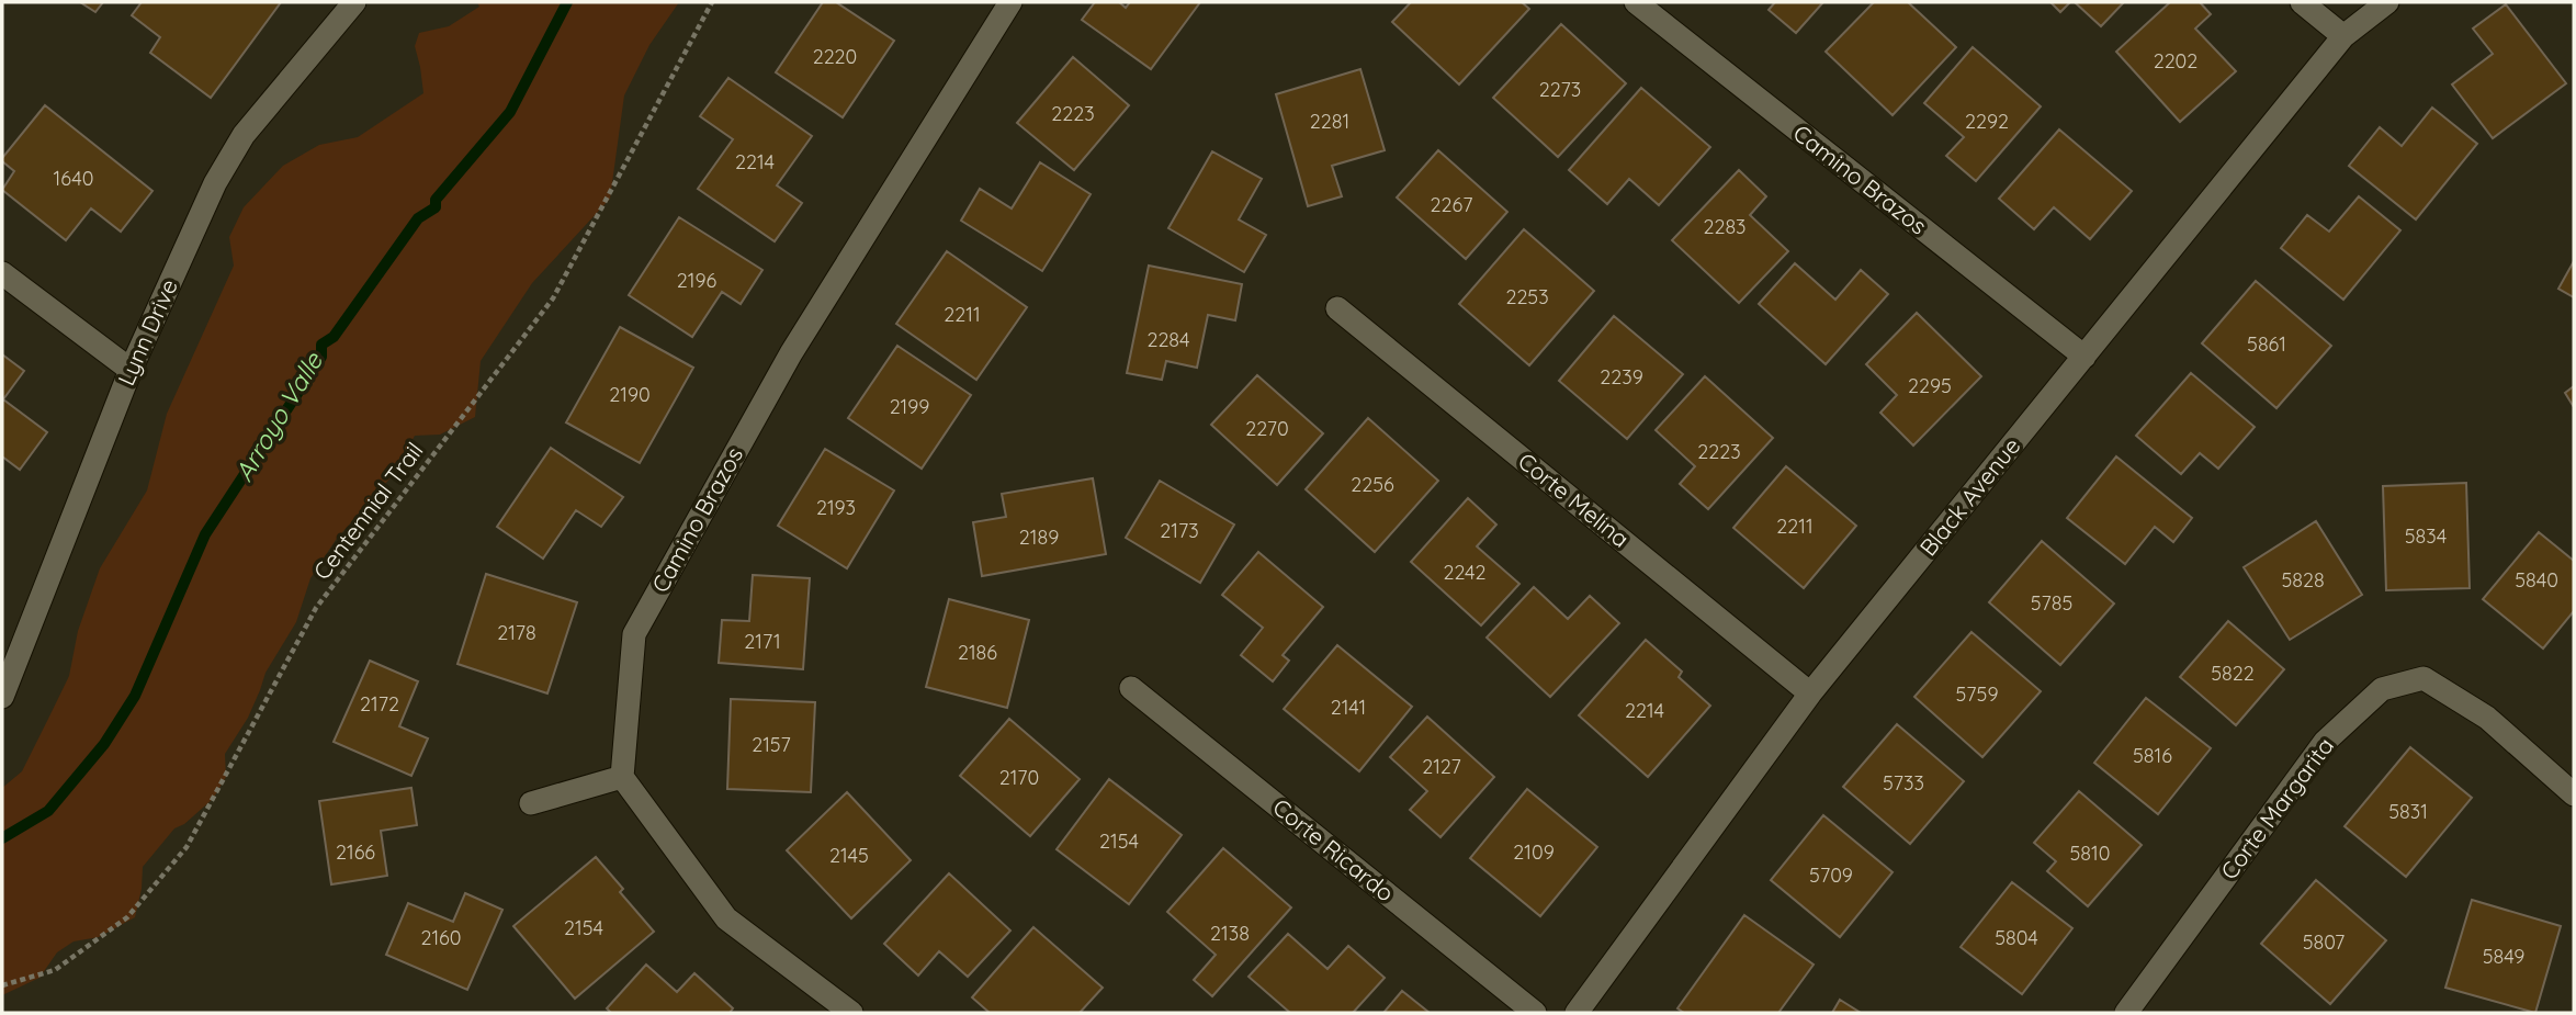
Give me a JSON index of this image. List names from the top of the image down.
{
  "streets": {
    "street": [
      "Camino Brazos",
      "Lynn Drive",
      "Black Avenue",
      "Corte Melina",
      "Corte Margarita",
      "Corte Ricardo"
    ],
    "path": ["Centennial Trail"]
  },
  "crossings": [
    ["Camino Brazos", "Black Avenue"],
    ["Black Avenue", "Corte Melina"]
  ],
  "water": ["Arroyo Valle"],
  "house_numbers": [
    "2220",
    "2202",
    "2273",
    "2223",
    "2281",
    "2292",
    "2214",
    "1640",
    "2267",
    "2283",
    "2196",
    "2253",
    "2211",
    "2284",
    "5861",
    "2239",
    "2295",
    "2190",
    "2199",
    "2270",
    "2223",
    "2256",
    "2193",
    "2211",
    "2173",
    "5834",
    "2189",
    "2242",
    "5828",
    "5840",
    "5785",
    "2178",
    "2171",
    "2186",
    "5822",
    "5759",
    "2172",
    "2141",
    "2214",
    "2157",
    "5816",
    "2127",
    "2170",
    "5733",
    "5831",
    "2154",
    "2166",
    "2109",
    "5810",
    "2145",
    "5709",
    "2154",
    "2138",
    "2160",
    "5804",
    "5807",
    "5849"
  ]
}
